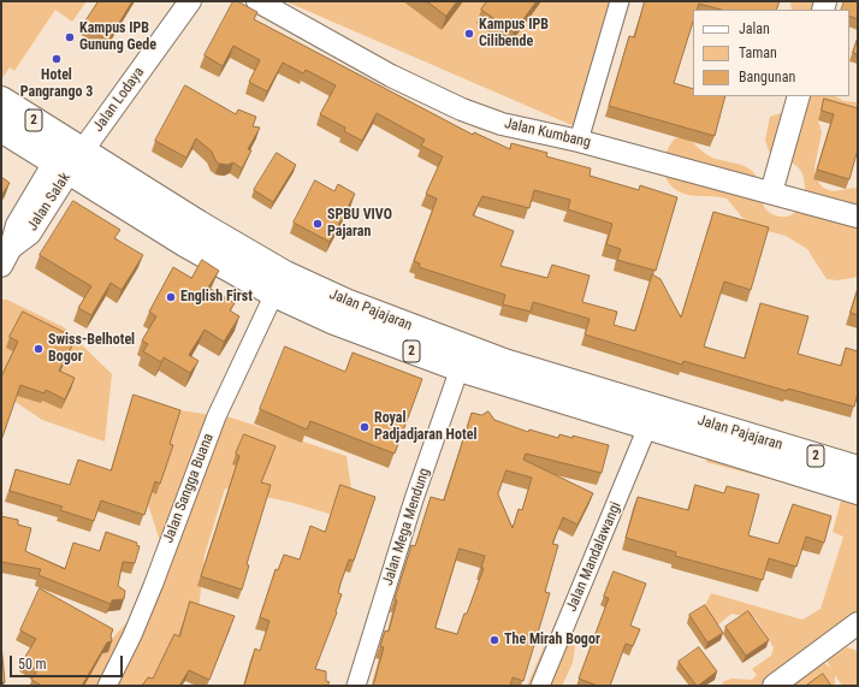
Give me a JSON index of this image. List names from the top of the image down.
{
  "streets": {
    "highway": ["2", "Jalan Pajajaran"],
    "street": [
      "Jalan Lodaya",
      "Jalan Kumbang",
      "Jalan Salak",
      "Jalan Sangga Buana",
      "Jalan Mega Mendung",
      "Jalan Mandalawangi"
    ]
  },
  "crossings": [
    ["Jalan Lodaya", "Jalan Salak"],
    ["Jalan Lodaya", "Jalan Pajajaran"],
    ["Jalan Salak", "Jalan Pajajaran"],
    ["Jalan Pajajaran", "Jalan Sangga Buana"],
    ["Jalan Pajajaran", "Jalan Mega Mendung"],
    ["Jalan Pajajaran", "Jalan Mandalawangi"]
  ],
  "places": [
    "Kampus IPB Cilibende",
    "Kampus IPB Gunung Gede",
    "Hotel Pangrango 3",
    "SPBU VIVO Pajaran",
    "English First",
    "Swiss-Belhotel Bogor",
    "Royal Padjadjaran Hotel",
    "The Mirah Bogor"
  ],
  "legend": ["Jalan", "Taman", "Bangunan"],
  "scale_bar": "50 m"
}
